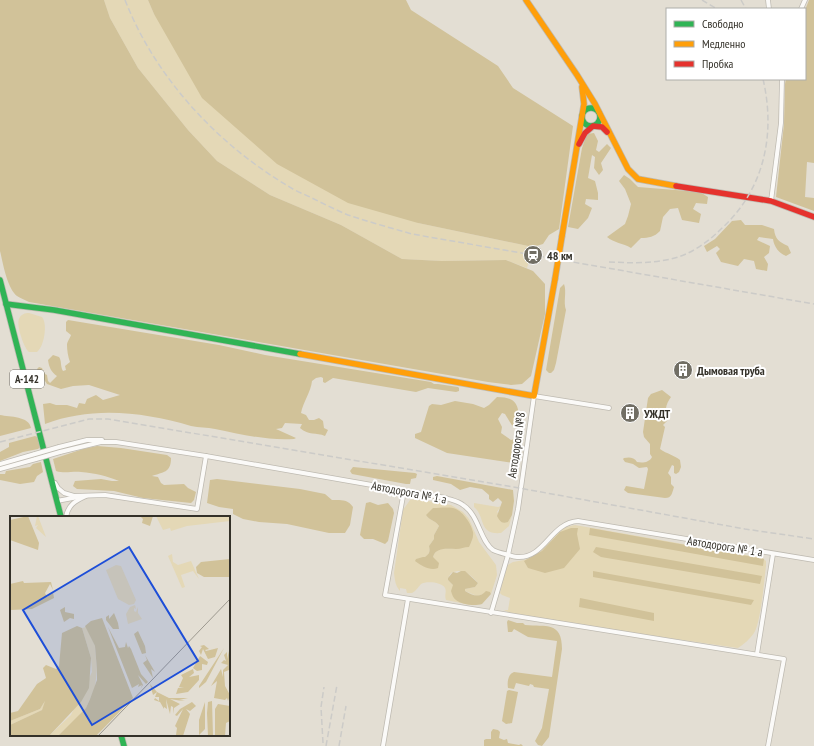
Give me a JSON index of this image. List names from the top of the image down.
{
  "streets": {
    "main road": ["А-142", "Автодорога №8"],
    "street": ["Автодорога № 1 а"]
  },
  "crossings": [
    ["Автодорога №8", "Автодорога № 1 а"]
  ],
  "places": {
    "station": ["48 км"],
    "building": ["Дымовая труба", "УЖДТ"]
  },
  "legend": ["Свободно", "Медленно", "Пробка"]
}
